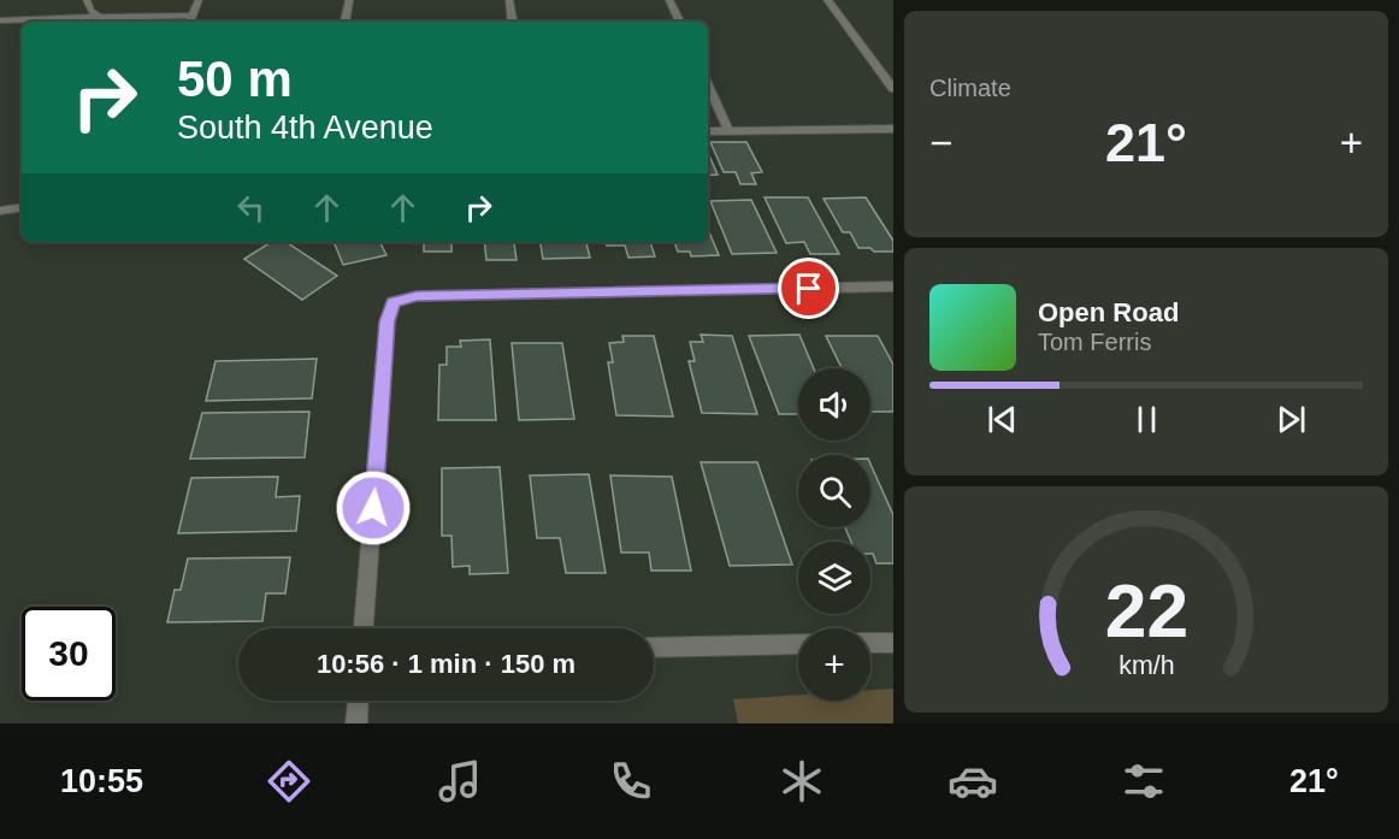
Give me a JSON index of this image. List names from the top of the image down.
{
  "page": {
    "tile": "Climate",
    "turn": ["50 m", "South 4th Avenue"],
    "heat": ["−", "21°", "+"],
    "song": ["Open Road", "Tom Ferris"],
    "map_buttons": "+",
    "limit": "30",
    "trip": "10:56 · 1 min · 150 m",
    "tabs": ["10:55", "21°"],
    "gauge": ["22", "km/h"]
  }
}
